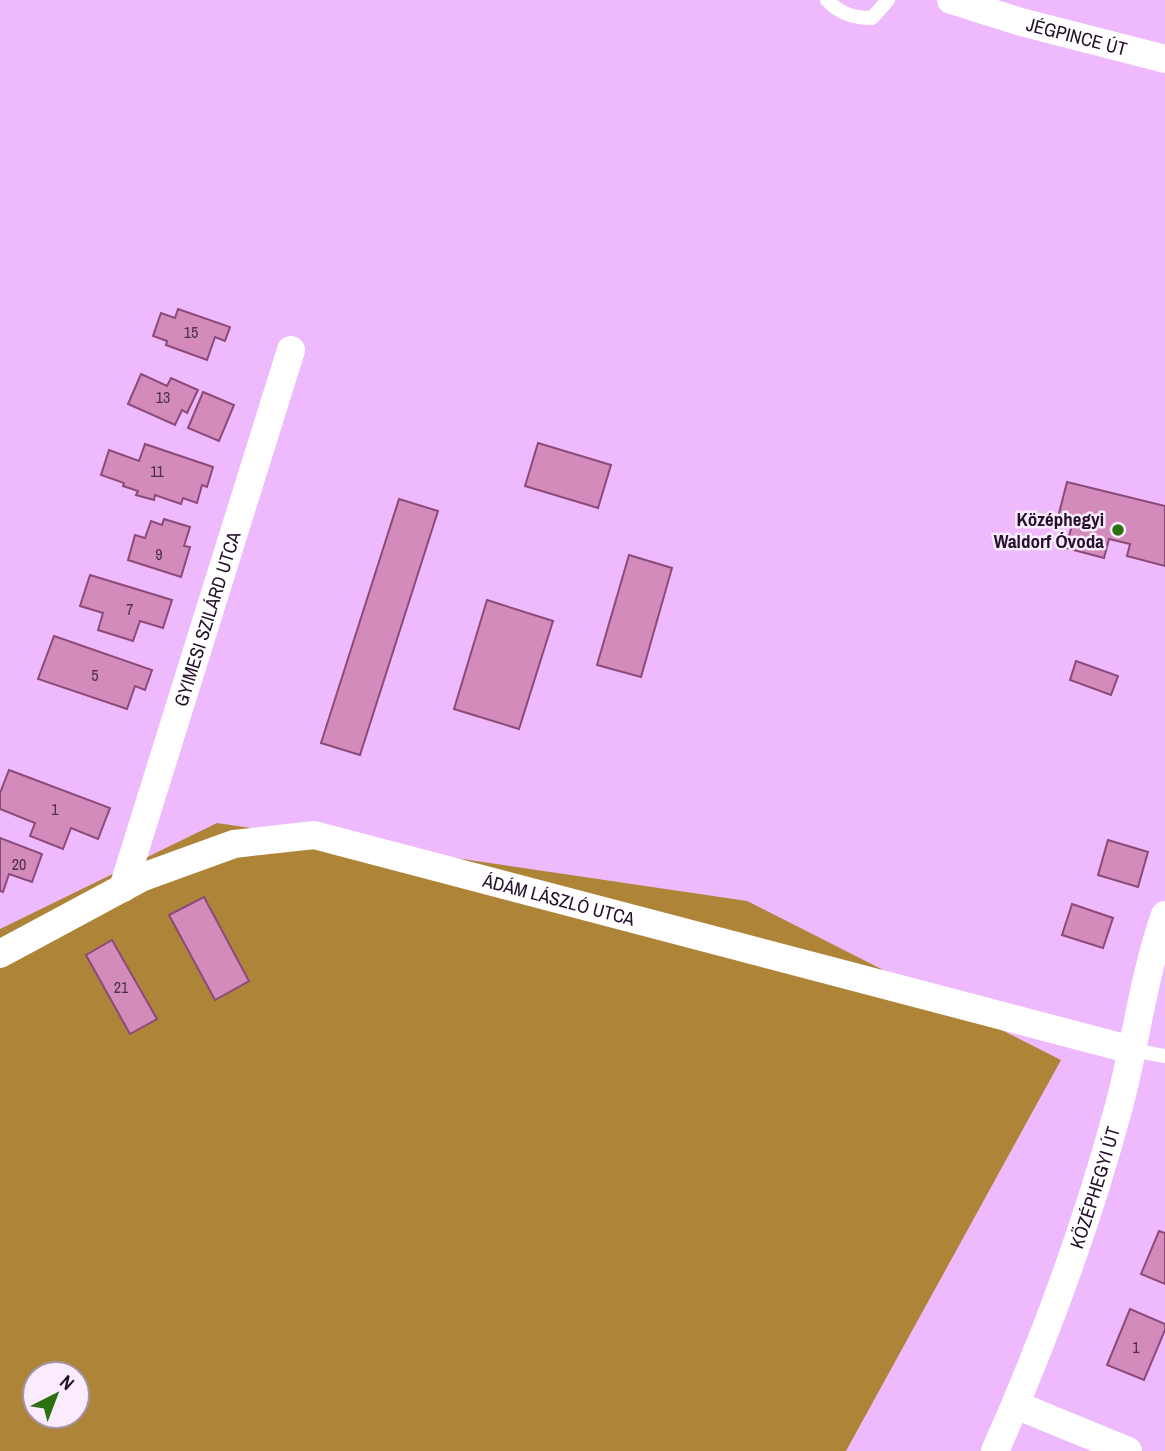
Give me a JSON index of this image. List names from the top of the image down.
{
  "streets": {
    "street": [
      "JÉGPINCE ÚT",
      "GYIMESI SZILÁRD UTCA",
      "ÁDÁM LÁSZLÓ UTCA",
      "KÖZÉPHEGYI ÚT"
    ]
  },
  "crossings": [
    ["GYIMESI SZILÁRD UTCA", "ÁDÁM LÁSZLÓ UTCA"],
    ["ÁDÁM LÁSZLÓ UTCA", "KÖZÉPHEGYI ÚT"]
  ],
  "places": ["Középhegyi Waldorf Óvoda"],
  "house_numbers": [
    "15",
    "13",
    "11",
    "9",
    "7",
    "5",
    "1",
    "20",
    "21",
    "1"
  ],
  "north": "top right"
}
